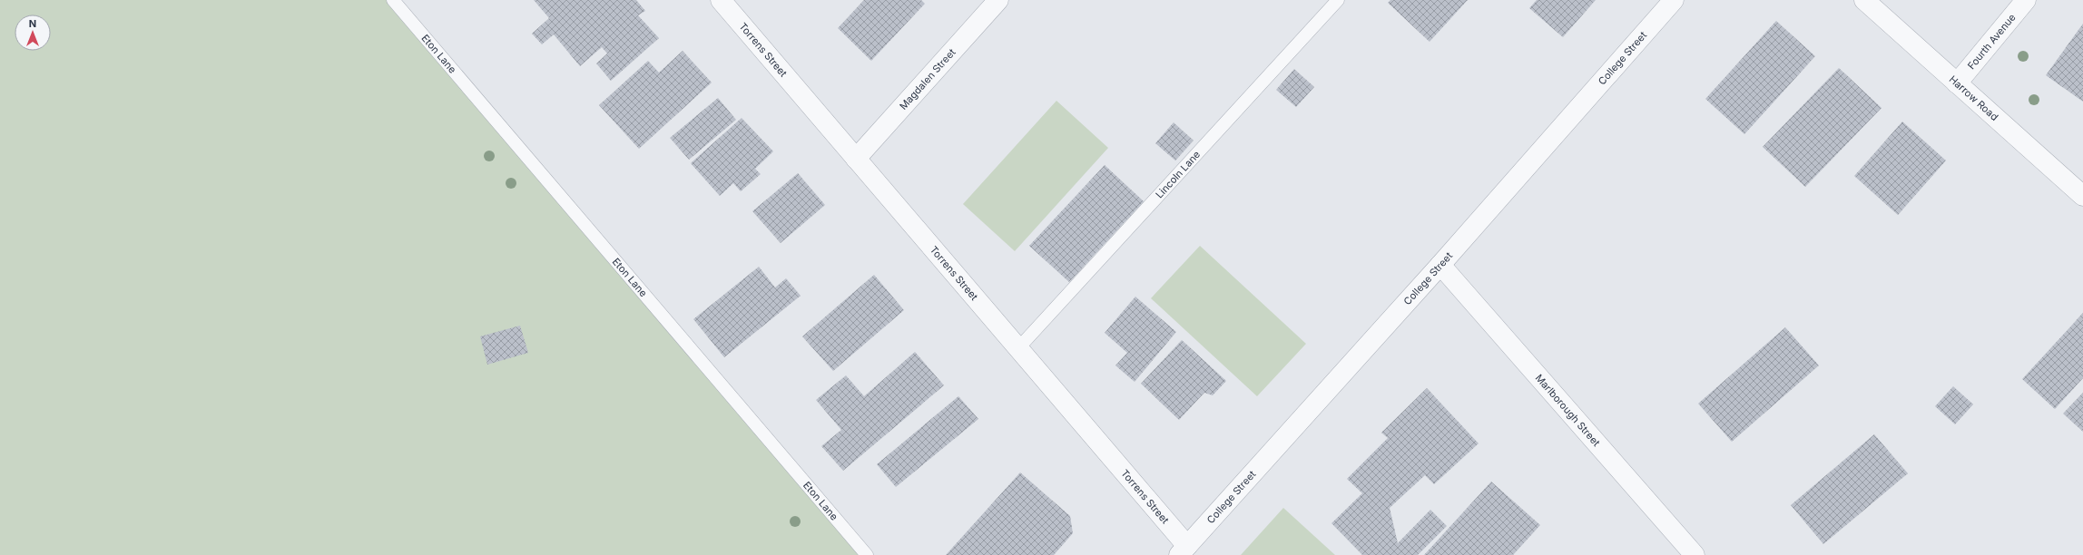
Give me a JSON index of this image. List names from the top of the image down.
{
  "streets": {
    "street": [
      "Fourth Avenue",
      "Torrens Street",
      "College Street",
      "Magdalen Street",
      "Harrow Road",
      "Marlborough Street"
    ],
    "lane": ["Eton Lane", "Lincoln Lane"]
  },
  "crossings": [
    ["Fourth Avenue", "Harrow Road"],
    ["Torrens Street", "College Street"],
    ["Torrens Street", "Magdalen Street"],
    ["Torrens Street", "Lincoln Lane"],
    ["College Street", "Marlborough Street"]
  ],
  "north": "top"
}
